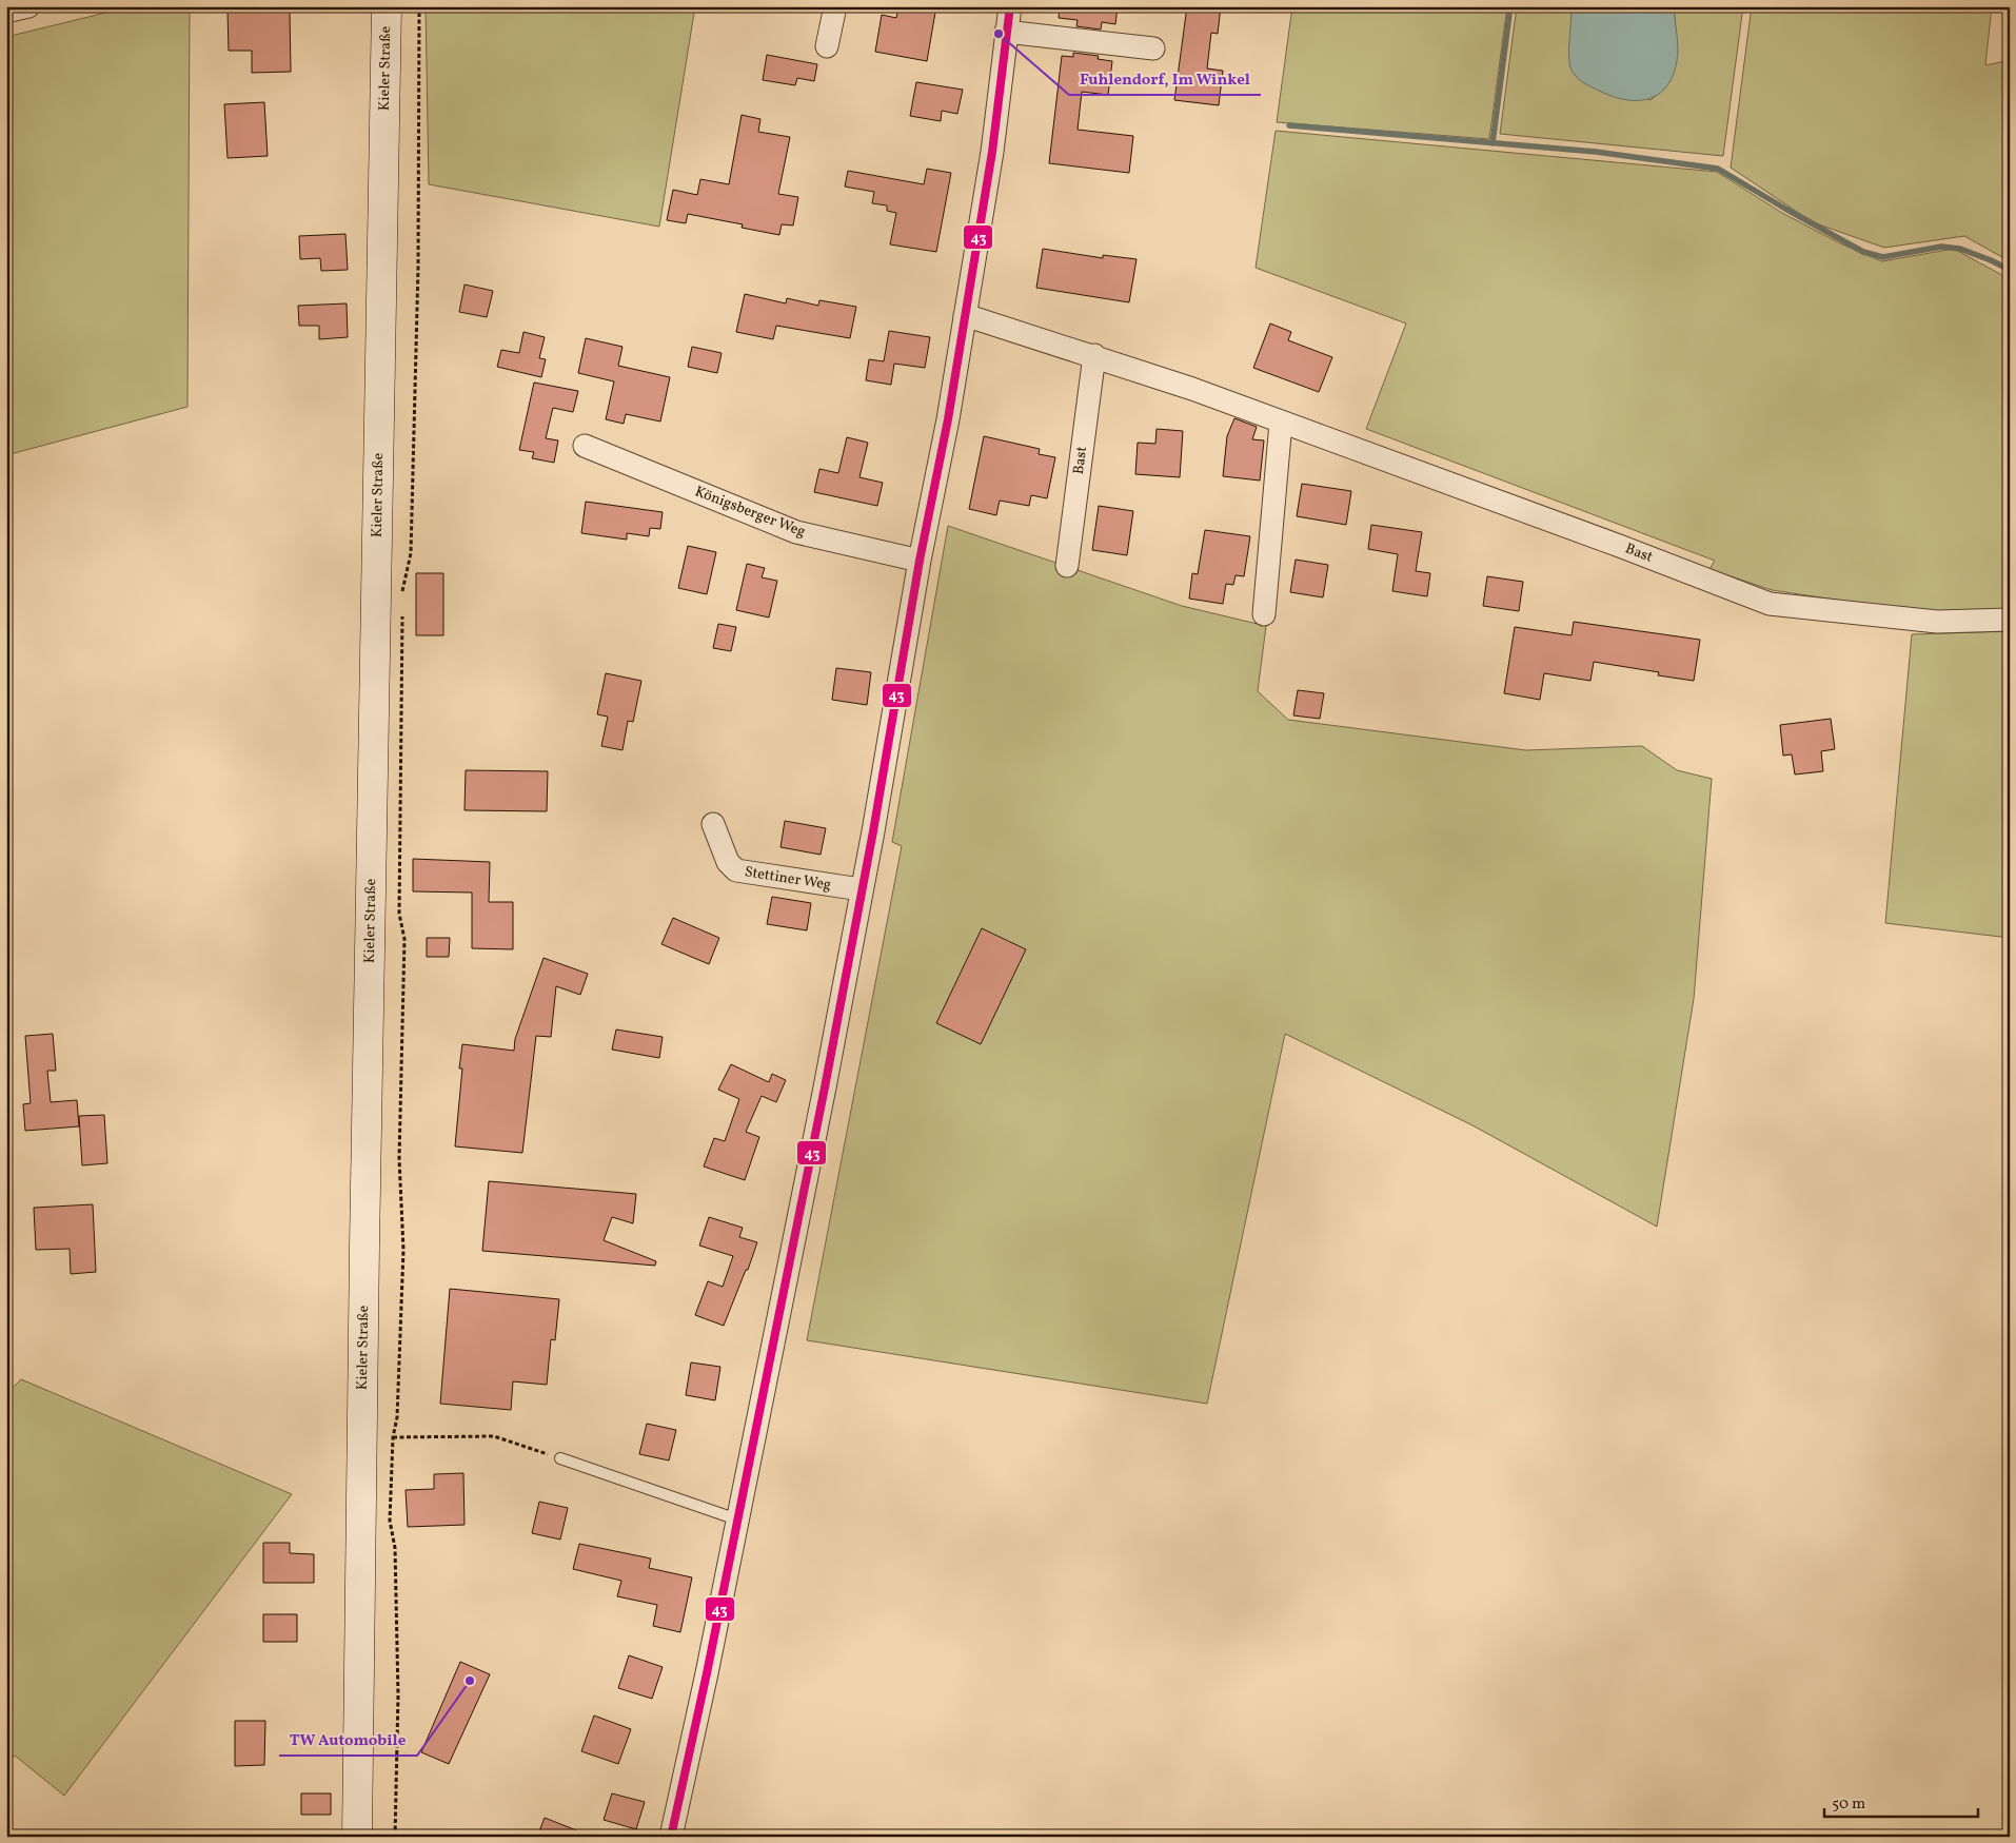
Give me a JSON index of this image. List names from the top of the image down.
{
  "streets": {
    "main road": ["Kieler Straße"],
    "street": ["Bast", "Königsberger Weg", "Stettiner Weg"]
  },
  "places": ["Fuhlendorf, Im Winkel", "TW Automobile"],
  "lines": ["transit line 43"],
  "scale_bar": "50 m"
}
